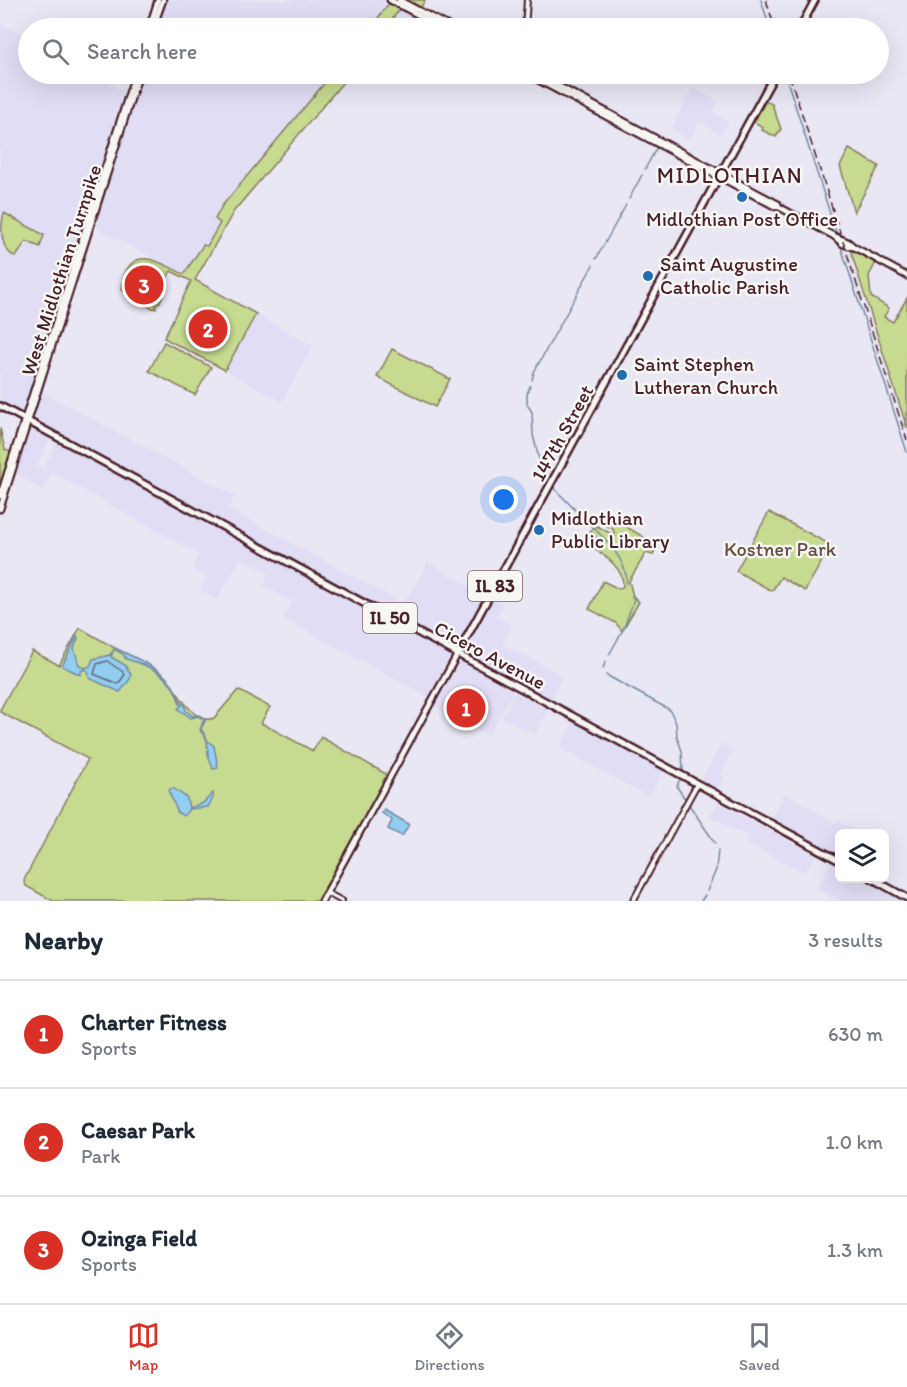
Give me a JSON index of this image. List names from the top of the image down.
{
  "streets": {
    "main road": [
      "West Midlothian Turnpike",
      "147th Street",
      "IL 83",
      "IL 50",
      "Cicero Avenue"
    ]
  },
  "crossings": [
    ["West Midlothian Turnpike", "Cicero Avenue"],
    ["147th Street", "Cicero Avenue"]
  ],
  "districts": ["MIDLOTHIAN"],
  "parks": ["Kostner Park"],
  "places": [
    "Midlothian Post Office",
    "Saint Augustine Catholic Parish",
    "Saint Stephen Lutheran Church",
    "Midlothian Public Library"
  ],
  "page": {
    "search": "Search here",
    "pins": ["3", "2", "1"],
    "heading": ["Nearby", "3 results"],
    "list": [
      {
        "mark": "1",
        "name": "Charter Fitness",
        "note": "Sports",
        "value": "630 m"
      },
      {
        "mark": "2",
        "name": "Caesar Park",
        "note": "Park",
        "value": "1.0 km"
      },
      {
        "mark": "3",
        "name": "Ozinga Field",
        "note": "Sports",
        "value": "1.3 km"
      }
    ],
    "nav": ["Map", "Directions", "Saved"]
  }
}
